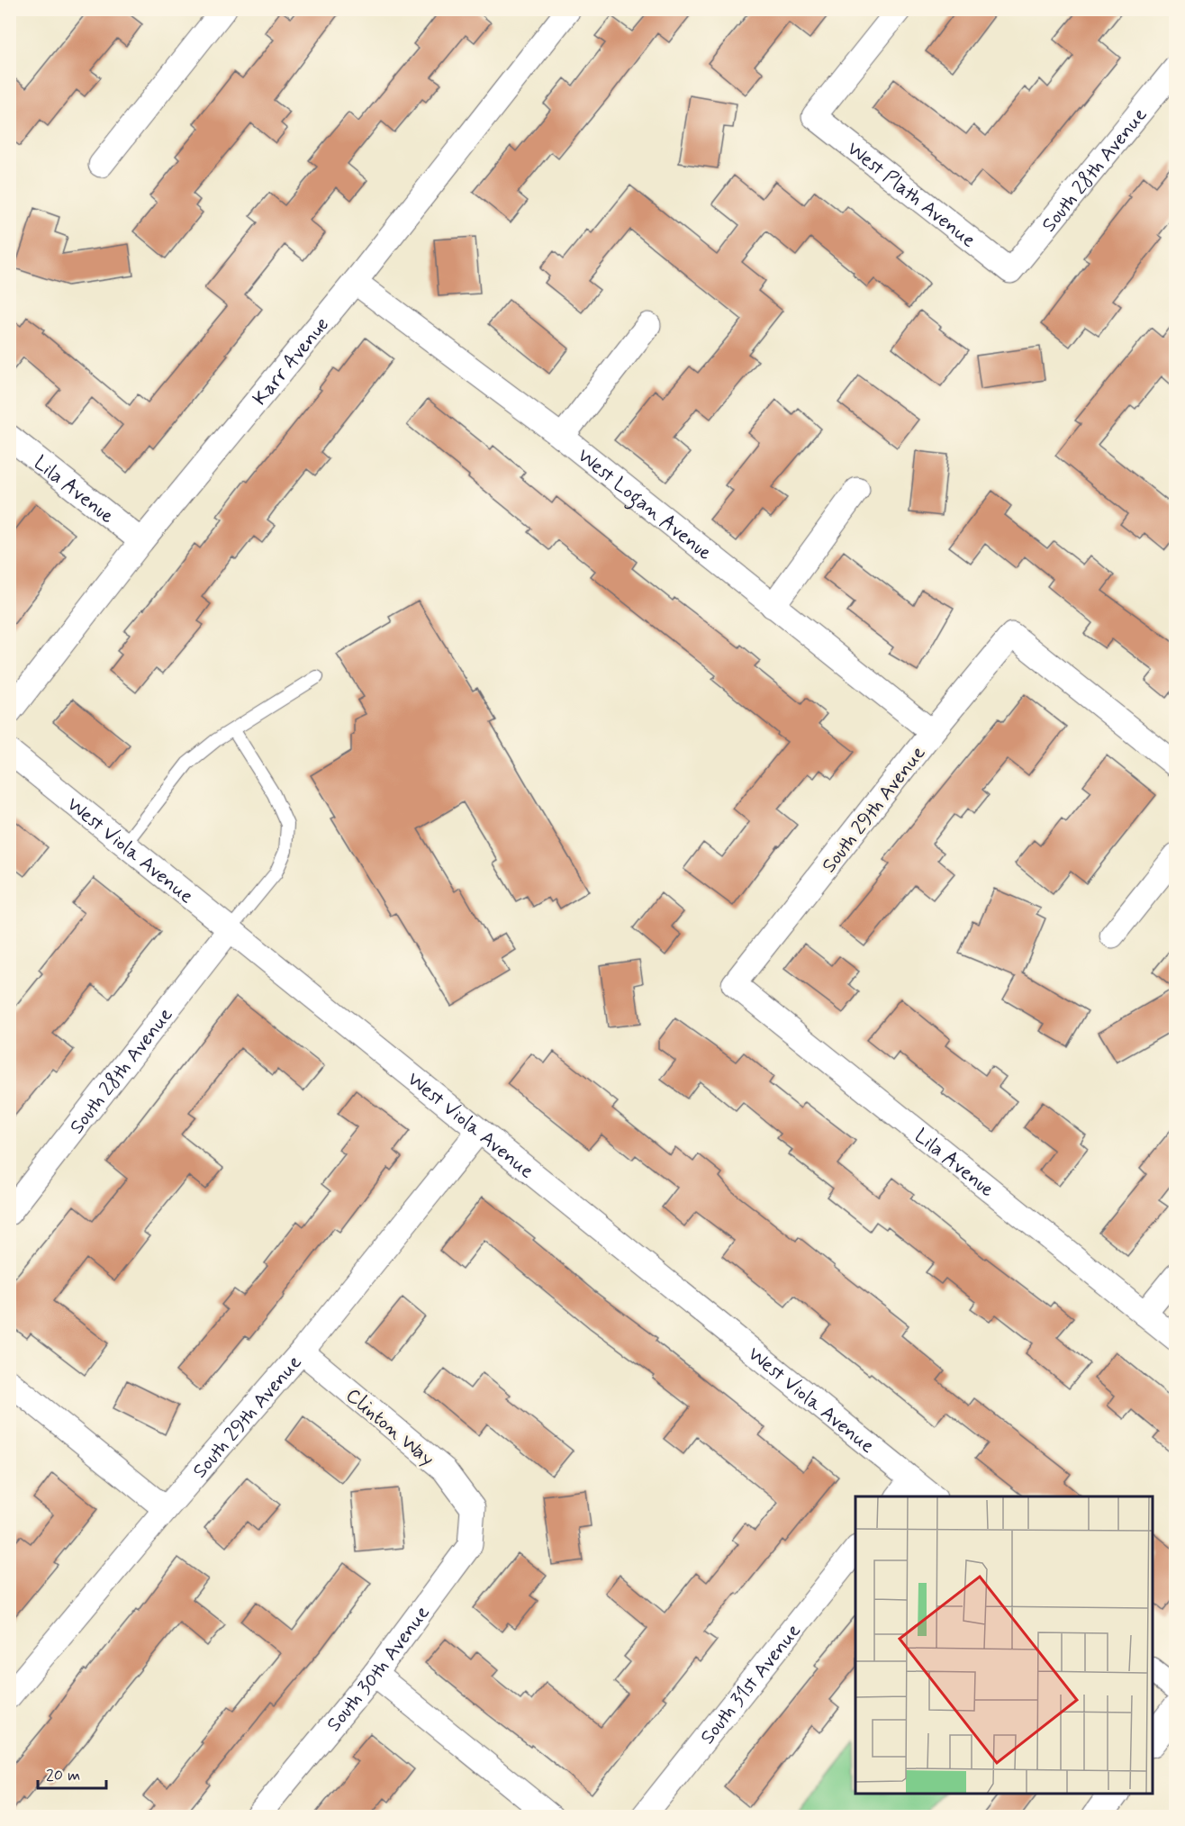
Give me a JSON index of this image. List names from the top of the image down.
{
  "streets": {
    "street": [
      "South 28th Avenue",
      "West Plath Avenue",
      "Karr Avenue",
      "Lila Avenue",
      "West Logan Avenue",
      "South 29th Avenue",
      "West Viola Avenue",
      "Clinton Way",
      "South 30th Avenue",
      "South 31st Avenue"
    ]
  },
  "crossings": [
    ["South 28th Avenue", "West Plath Avenue"],
    ["South 28th Avenue", "West Viola Avenue"],
    ["Karr Avenue", "Lila Avenue"],
    ["Karr Avenue", "West Logan Avenue"],
    ["Lila Avenue", "South 29th Avenue"],
    ["West Logan Avenue", "South 29th Avenue"],
    ["South 29th Avenue", "West Viola Avenue"],
    ["South 29th Avenue", "Clinton Way"],
    ["Clinton Way", "South 30th Avenue"]
  ],
  "scale_bar": "20 m"
}
